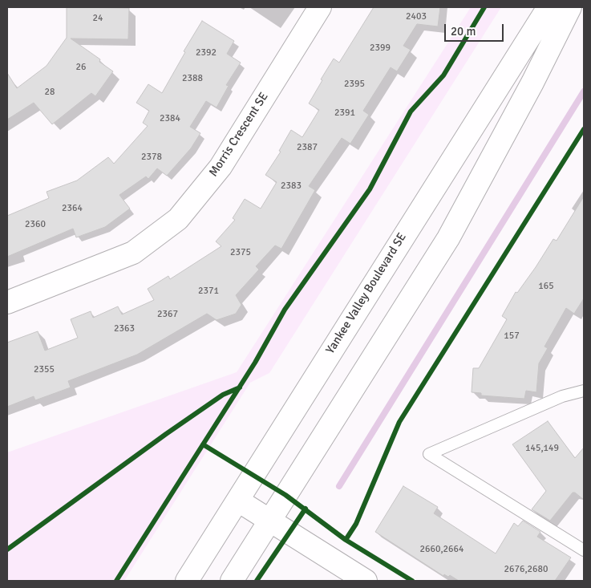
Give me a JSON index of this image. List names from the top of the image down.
{
  "streets": {
    "street": ["Morris Crescent SE", "Yankee Valley Boulevard SE"]
  },
  "house_numbers": [
    "2403",
    "24",
    "2399",
    "2392",
    "26",
    "2388",
    "2395",
    "28",
    "2391",
    "2384",
    "2387",
    "2378",
    "2383",
    "2364",
    "2360",
    "2375",
    "165",
    "2371",
    "2367",
    "2363",
    "157",
    "2355",
    "145,149",
    "2660,2664",
    "2676,2680"
  ],
  "scale_bar": "20 m"
}
